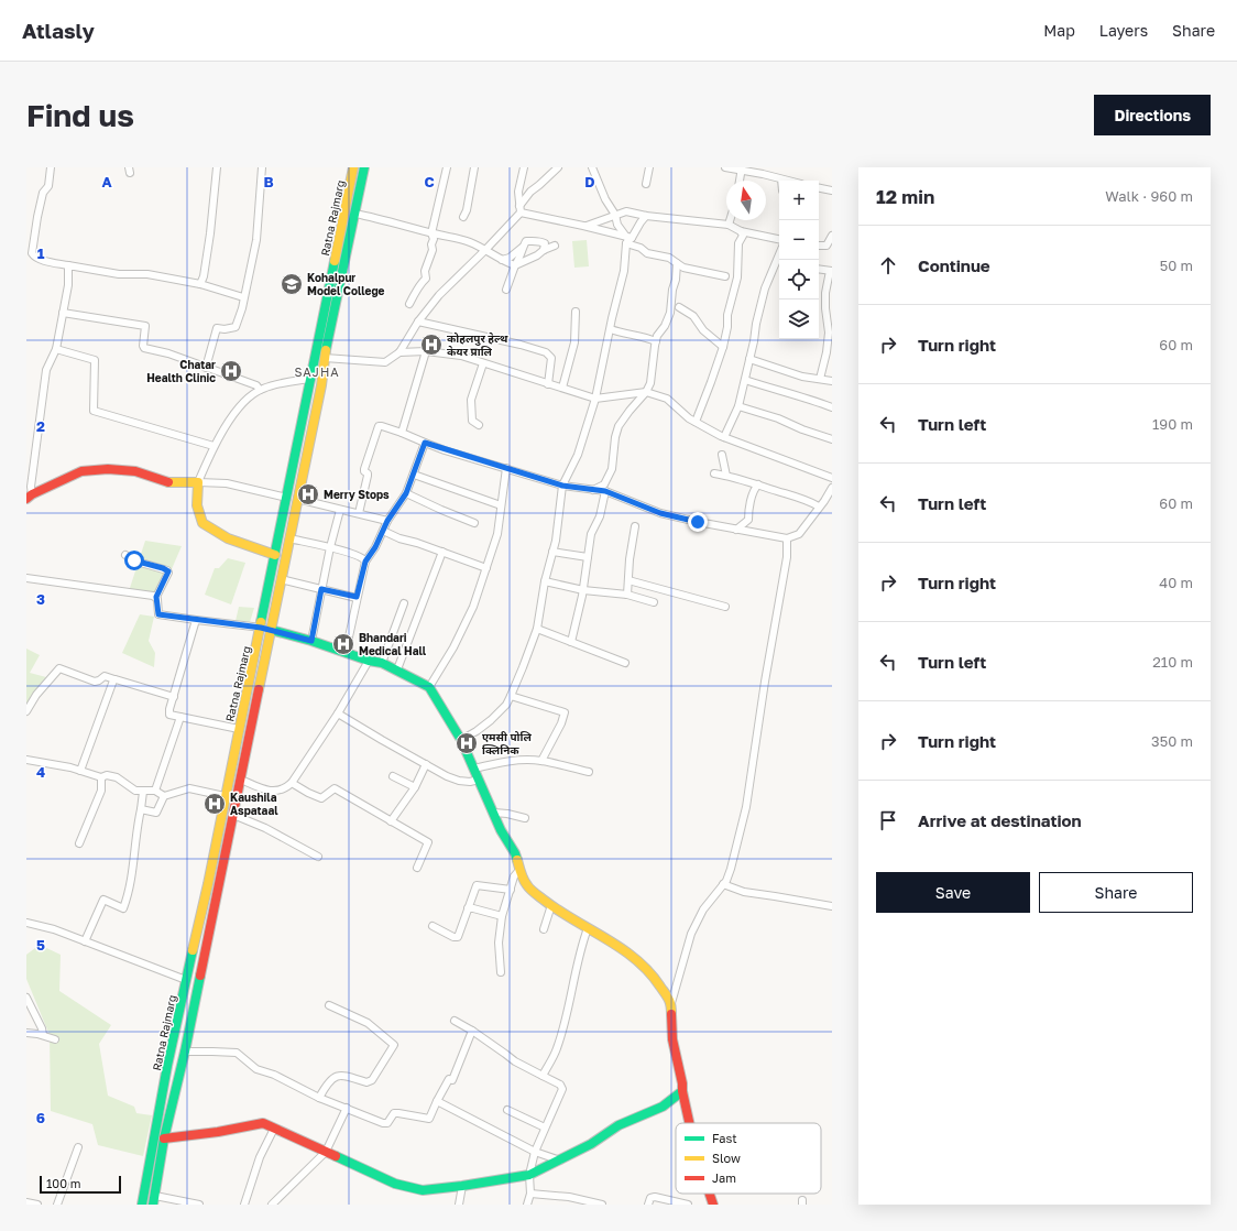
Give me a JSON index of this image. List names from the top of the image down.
{
  "streets": {
    "main road": ["Ratna Rajmarg"]
  },
  "districts": ["SAJHA"],
  "places": {
    "school or university": ["Kohalpur Model College"],
    "hospital": [
      "कोहलपुर हेल्थ केयर प्रालि",
      "Chatar Health Clinic",
      "Merry Stops",
      "Bhandari Medical Hall",
      "एमसी पोलि क्लिनिक",
      "Kaushila Aspataal"
    ]
  },
  "legend": ["Fast", "Slow", "Jam"],
  "scale_bar": "100 m",
  "north": "top",
  "page": {
    "header": "Atlasly",
    "nav": ["Map", "Layers", "Share"],
    "buttons": [
      "Directions",
      ["Save", "Share"]
    ],
    "title": "Find us",
    "heading": ["12 min", "Walk · 960 m"],
    "map_buttons": ["+", "−"],
    "list": [
      ["Continue", "50 m"],
      ["Turn right", "60 m"],
      ["Turn left", "190 m"],
      ["Turn left", "60 m"],
      ["Turn right", "40 m"],
      ["Turn left", "210 m"],
      ["Turn right", "350 m"],
      "Arrive at destination"
    ],
    "scale": "100 m"
  },
  "grid": {
    "columns": [
      "A",
      "B",
      "C",
      "D"
    ],
    "rows": [
      "1",
      "2",
      "3",
      "4",
      "5",
      "6"
    ]
  }
}
